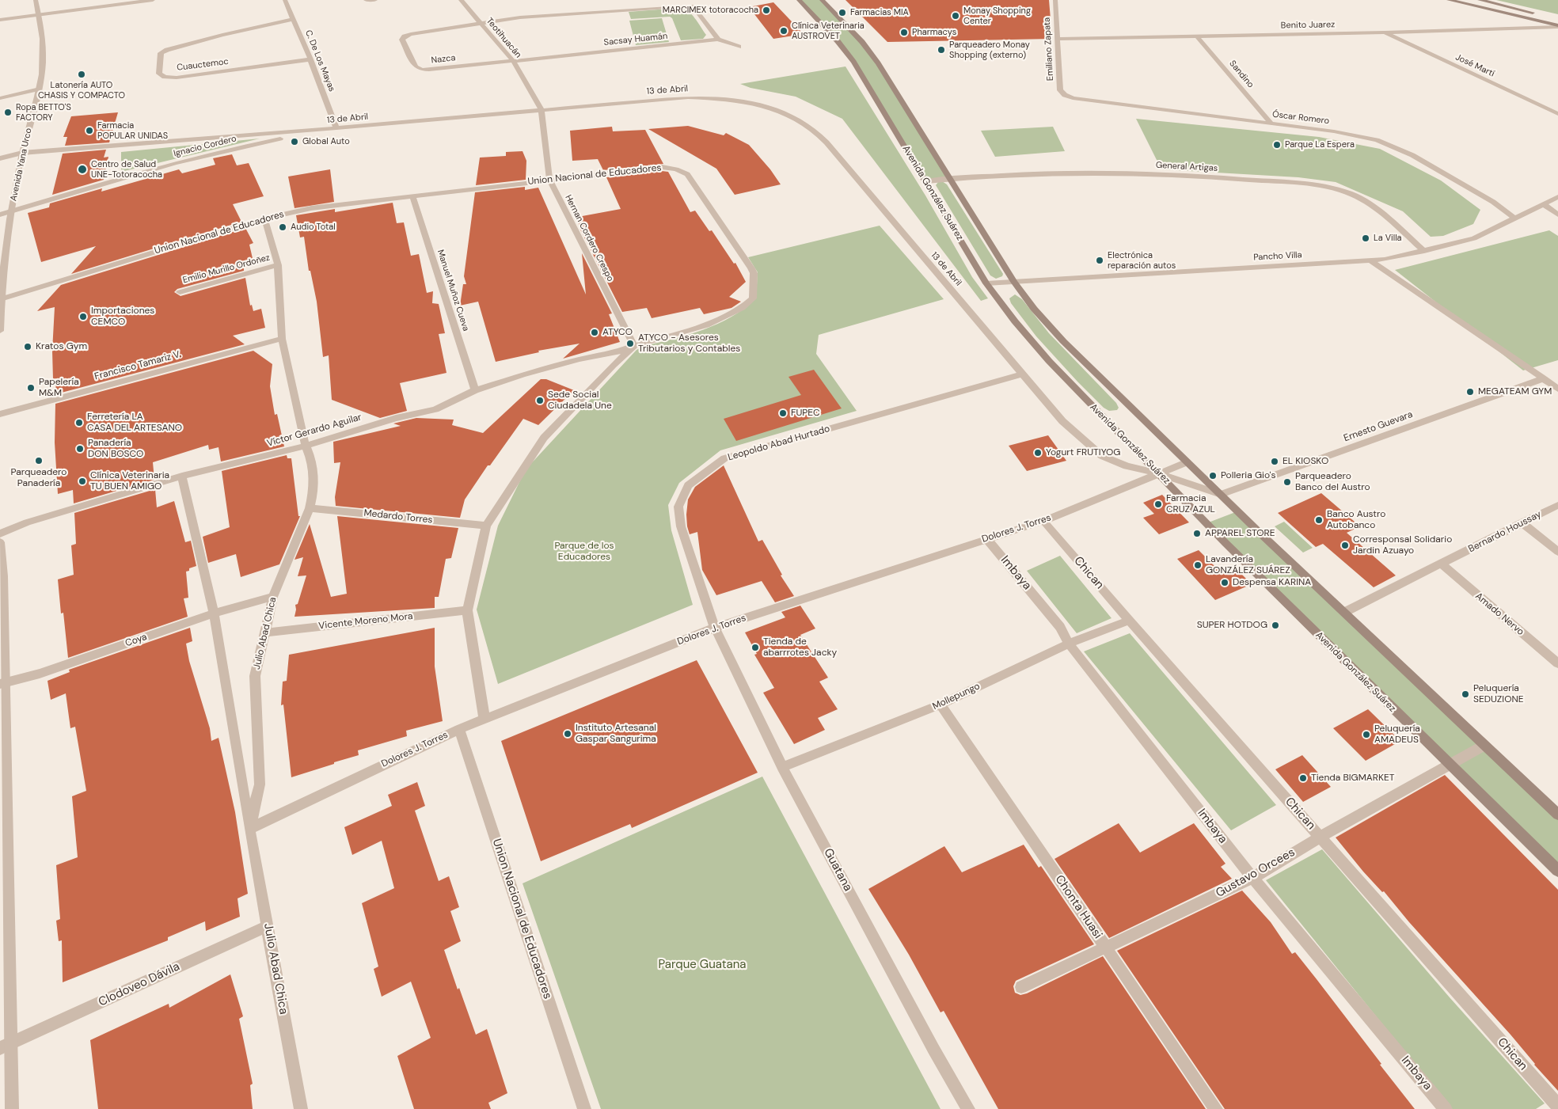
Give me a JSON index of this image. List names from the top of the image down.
{
  "streets": {
    "main road": ["Avenida González Suárez"],
    "street": [
      "Benito Juarez",
      "Teotihuacán",
      "Sacsay Huamán",
      "Emiliano Zapata",
      "Nazca",
      "C. De Los Mayas",
      "Cuauctemoc",
      "José Martí",
      "Sandino",
      "13 de Abril",
      "Óscar Romero",
      "Ignacio Cordero",
      "Avenida Yana Urco",
      "General Artigas",
      "Union Nacional de Educadores",
      "Hernan Cordero Crespo",
      "Pancho Villa",
      "Emilio Murillo Ordoñez",
      "Manuel Muñoz Cueva",
      "Francisco Tamariz V.",
      "Ernesto Guevara",
      "Víctor Gerardo Aguilar",
      "Leopoldo Abad Hurtado",
      "Medardo Torres",
      "Dolores J. Torres",
      "Bernardo Houssay",
      "Imbaya",
      "Chican",
      "Amado Nervo",
      "Vicente Moreno Mora",
      "Julio Abad Chica",
      "Coya",
      "Mollepungo",
      "Guatana",
      "Gustavo Orcees",
      "Chonta Huasi",
      "Clodoveo Dávila"
    ]
  },
  "crossings": [
    ["Benito Juarez", "Emiliano Zapata"],
    ["Benito Juarez", "José Martí"],
    ["Benito Juarez", "Sandino"],
    ["Teotihuacán", "Sacsay Huamán"],
    ["Teotihuacán", "Nazca"],
    ["Teotihuacán", "13 de Abril"],
    ["Teotihuacán", "Hernan Cordero Crespo"],
    ["Sacsay Huamán", "Nazca"],
    ["Emiliano Zapata", "Óscar Romero"],
    ["C. De Los Mayas", "Cuauctemoc"],
    ["C. De Los Mayas", "13 de Abril"],
    ["C. De Los Mayas", "Ignacio Cordero"],
    ["Sandino", "Óscar Romero"],
    ["13 de Abril", "Ignacio Cordero"],
    ["13 de Abril", "Avenida Yana Urco"],
    ["13 de Abril", "Avenida González Suárez"],
    ["13 de Abril", "Hernan Cordero Crespo"],
    ["13 de Abril", "Ernesto Guevara"],
    ["13 de Abril", "Leopoldo Abad Hurtado"],
    ["13 de Abril", "Dolores J. Torres"],
    ["Óscar Romero", "Pancho Villa"],
    ["Ignacio Cordero", "Avenida Yana Urco"],
    ["Avenida Yana Urco", "Union Nacional de Educadores"],
    ["General Artigas", "Avenida González Suárez"],
    ["General Artigas", "Pancho Villa"],
    ["Union Nacional de Educadores", "Hernan Cordero Crespo"],
    ["Union Nacional de Educadores", "Manuel Muñoz Cueva"],
    ["Union Nacional de Educadores", "Víctor Gerardo Aguilar"],
    ["Union Nacional de Educadores", "Medardo Torres"],
    ["Union Nacional de Educadores", "Dolores J. Torres"],
    ["Union Nacional de Educadores", "Vicente Moreno Mora"],
    ["Union Nacional de Educadores", "Julio Abad Chica"],
    ["Avenida González Suárez", "Pancho Villa"],
    ["Avenida González Suárez", "Dolores J. Torres"],
    ["Avenida González Suárez", "Gustavo Orcees"],
    ["Hernan Cordero Crespo", "Víctor Gerardo Aguilar"],
    ["Emilio Murillo Ordoñez", "Julio Abad Chica"],
    ["Manuel Muñoz Cueva", "Víctor Gerardo Aguilar"],
    ["Francisco Tamariz V.", "Julio Abad Chica"],
    ["Víctor Gerardo Aguilar", "Julio Abad Chica"],
    ["Leopoldo Abad Hurtado", "Dolores J. Torres"],
    ["Leopoldo Abad Hurtado", "Guatana"],
    ["Medardo Torres", "Julio Abad Chica"],
    ["Dolores J. Torres", "Imbaya"],
    ["Dolores J. Torres", "Chican"],
    ["Dolores J. Torres", "Julio Abad Chica"],
    ["Dolores J. Torres", "Guatana"],
    ["Bernardo Houssay", "Amado Nervo"],
    ["Imbaya", "Mollepungo"],
    ["Imbaya", "Gustavo Orcees"],
    ["Chican", "Mollepungo"],
    ["Chican", "Gustavo Orcees"],
    ["Vicente Moreno Mora", "Julio Abad Chica"],
    ["Julio Abad Chica", "Coya"],
    ["Julio Abad Chica", "Clodoveo Dávila"],
    ["Mollepungo", "Guatana"],
    ["Mollepungo", "Chonta Huasi"],
    ["Gustavo Orcees", "Chonta Huasi"]
  ],
  "parks": ["Parque de los Educadores", "Parque Guatana"],
  "places": [
    "MARCIMEX totoracocha",
    "Farmacias MIA",
    "Monay Shopping Center",
    "Clínica Veterinaria AUSTROVET",
    "Pharmacys",
    "Parqueadero Monay Shopping (externo)",
    "Latonería AUTO CHASIS Y COMPACTO",
    "Ropa BETTO'S FACTORY",
    "Farmacia POPULAR UNIDAS",
    "Global Auto",
    "Parque La Espera",
    "Centro de Salud UNE-Totoracocha",
    "Audio Total",
    "La Villa",
    "Electrónica reparación autos",
    "Importaciones CEMCO",
    "ATYCO",
    "ATYCO - Asesores Tributarios y Contables",
    "Kratos Gym",
    "Papelería M&M",
    "MEGATEAM GYM",
    "Sede Social Ciudadela Une",
    "FUPEC",
    "Ferretería LA CASA DEL ARTESANO",
    "Panadería DON BOSCO",
    "Yogurt FRUTIYOG",
    "Parqueadero Panadería",
    "EL KIOSKO",
    "Polleria Gio's",
    "Clínica Veterinaria TU BUEN AMIGO",
    "Parqueadero Banco del Austro",
    "Farmacia CRUZ AZUL",
    "Banco Austro Autobanco",
    "APPAREL STORE",
    "Corresponsal Solidario Jardin Azuayo",
    "Lavandería GONZÁLEZ SUÁREZ",
    "Despensa KARINA",
    "SUPER HOTDOG",
    "Tienda de abarrrotes Jacky",
    "Peluquería SEDUZIONE",
    "Instituto Artesanal Gaspar Sangurima",
    "Peluquería AMADEUS",
    "Tienda BIGMARKET"
  ]
}
